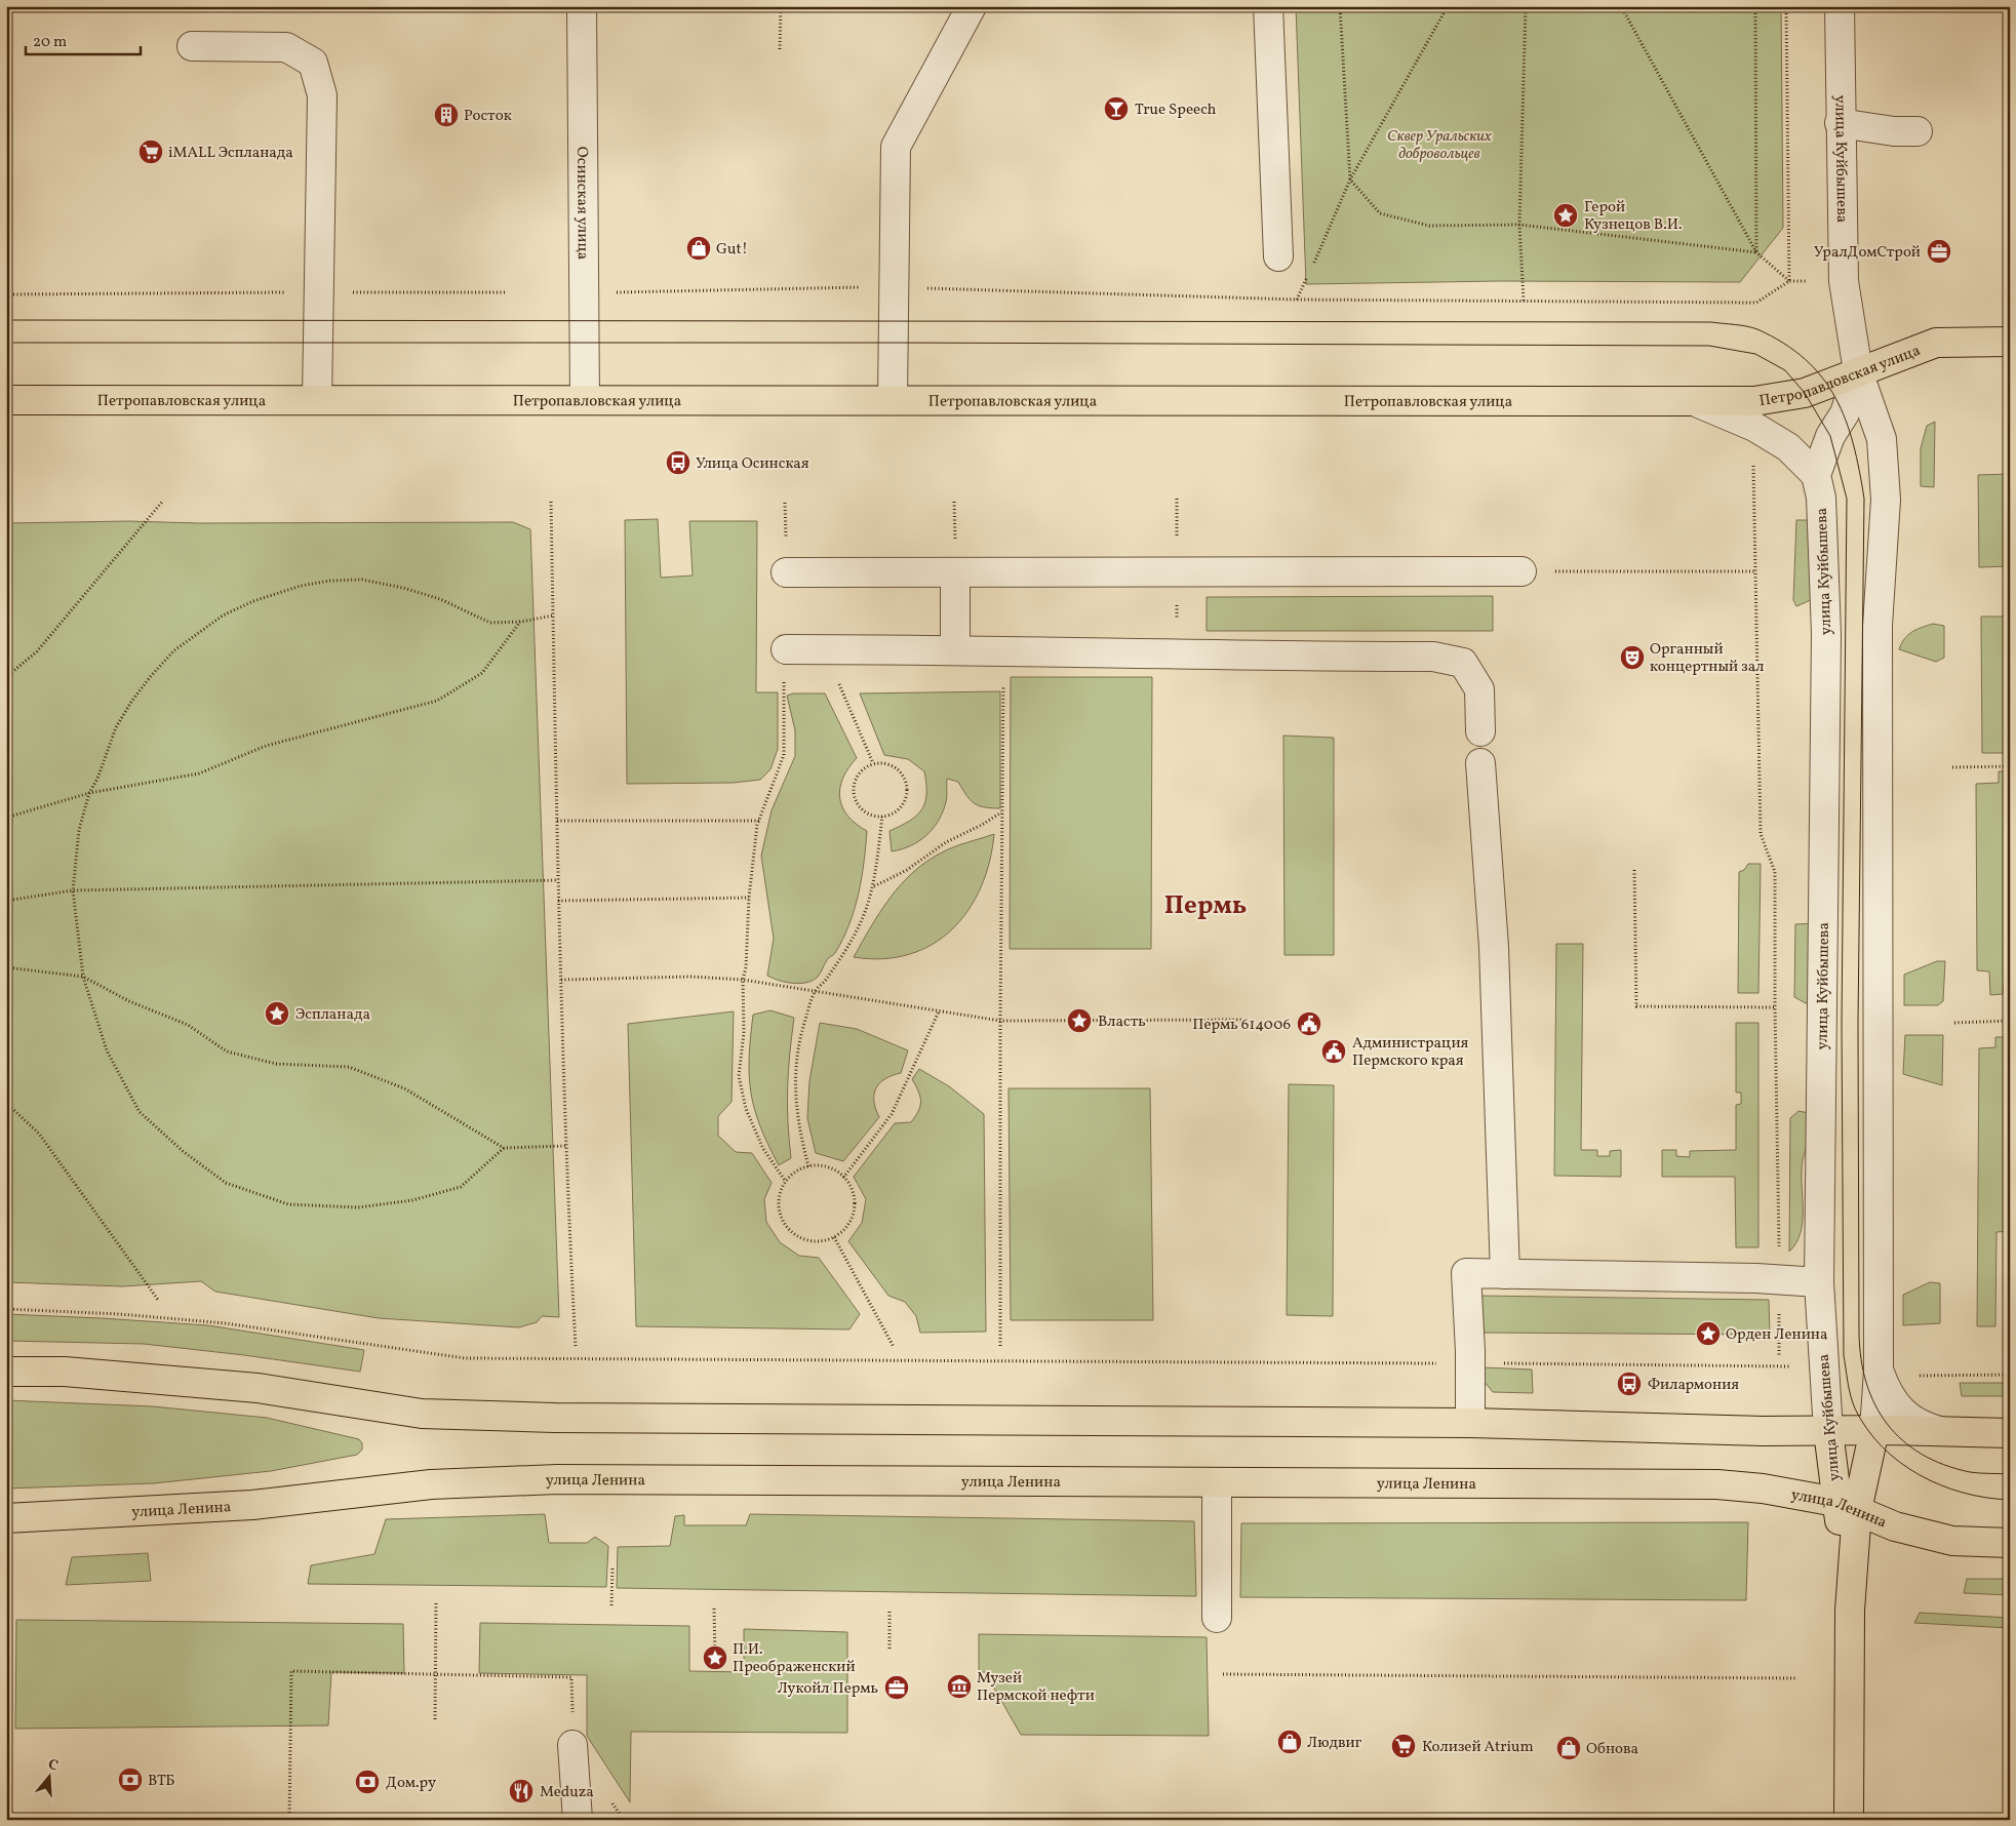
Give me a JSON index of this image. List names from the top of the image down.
{
  "streets": {
    "main road": ["улица Куйбышева", "Петропавловская улица", "улица Ленина"],
    "street": ["Осинская улица"]
  },
  "crossings": [
    ["улица Куйбышева", "Петропавловская улица"],
    ["улица Куйбышева", "улица Ленина"],
    ["Осинская улица", "Петропавловская улица"]
  ],
  "districts": ["Пермь"],
  "parks": ["Сквер Уральских добровольцев"],
  "places": {
    "bar": ["True Speech"],
    "building": ["Росток"],
    "supermarket": ["iMALL Эспланада", "Колизей Atrium"],
    "place": [
      "Герой Кузнецов В.И.",
      "Эспланада",
      "Власть",
      "Орден Ленина",
      "П.И. Преображенский"
    ],
    "shop": ["Gut!", "Людвиг", "Обнова"],
    "office": ["УралДомСтрой", "Лукойл Пермь"],
    "bus stop": ["Улица Осинская", "Филармония"],
    "theatre": ["Органный концертный зал"],
    "public building": ["Пермь 614006", "Администрация Пермского края"],
    "museum": ["Музей Пермской нефти"],
    "bank": ["ВТБ", "Дом.ру"],
    "restaurant": ["Meduza"]
  },
  "scale_bar": "20 m",
  "north": "top"
}
